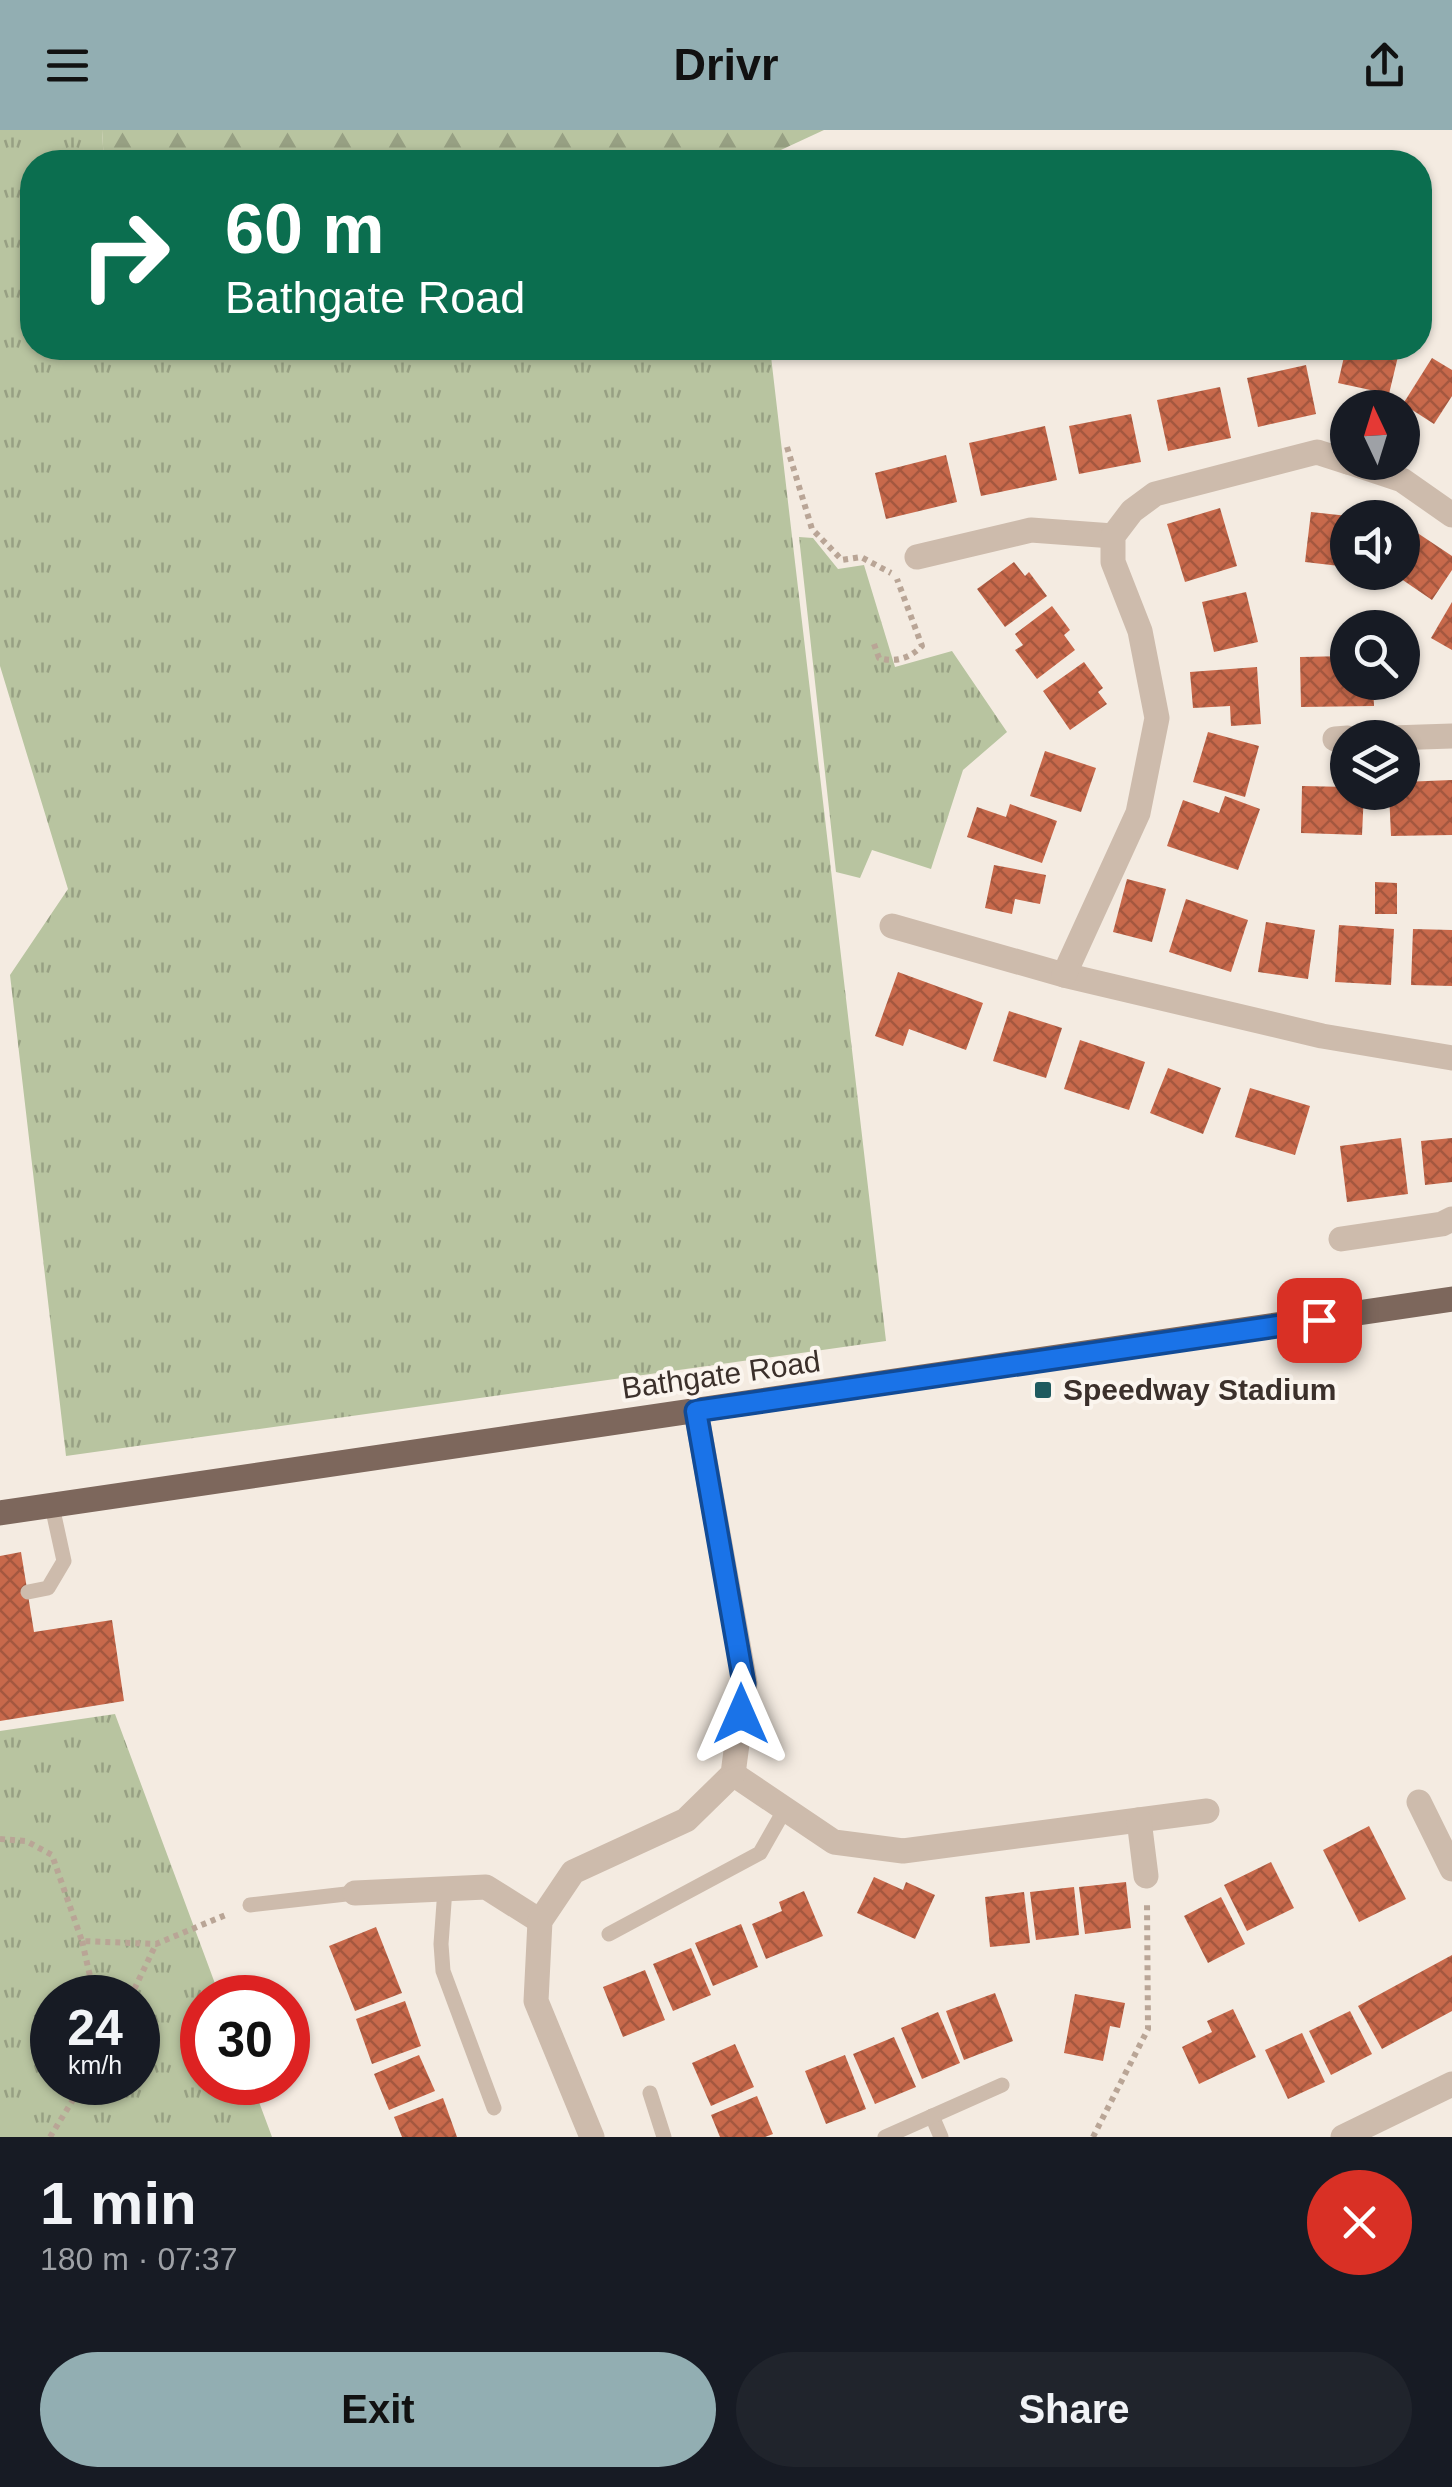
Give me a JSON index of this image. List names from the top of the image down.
{
  "streets": {
    "main road": ["Bathgate Road"]
  },
  "places": {
    "transit": ["Speedway Stadium"]
  },
  "north": "top",
  "page": {
    "header": "Drivr",
    "turn": ["60 m", "Bathgate Road"],
    "speed": "24 km/h",
    "limit": "30",
    "heading": ["1 min", "180 m · 07:37"],
    "buttons": ["Exit", "Share"]
  }
}
